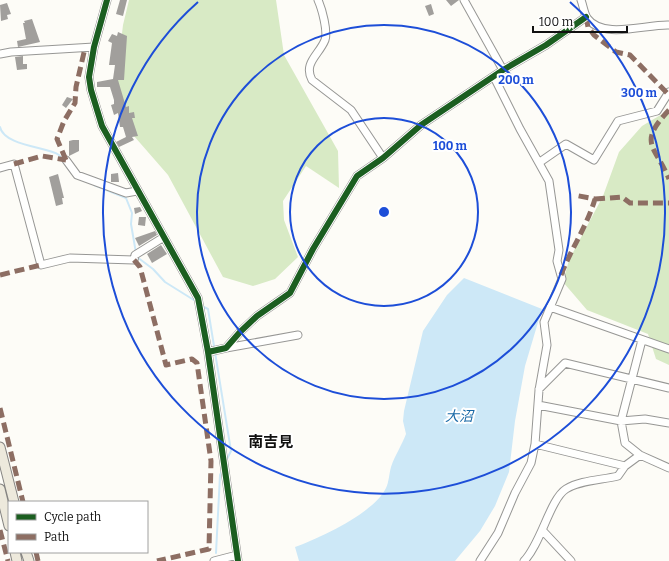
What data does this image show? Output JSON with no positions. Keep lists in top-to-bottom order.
{
  "districts": ["南吉見"],
  "water": ["大沼"],
  "legend": ["Cycle path", "Path"],
  "scale_bar": "100 m",
  "rings": ["200 m", "300 m", "100 m"]
}
